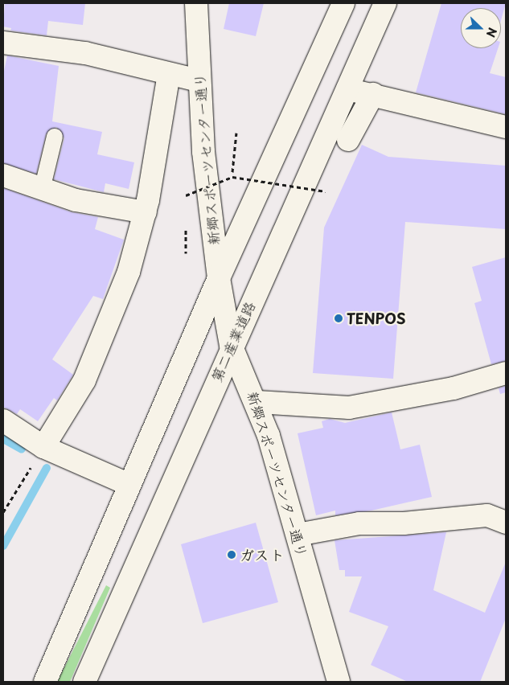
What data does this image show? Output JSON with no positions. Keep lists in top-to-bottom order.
{
  "streets": {
    "street": ["新郷スポーツセンター通り", "第二産業道路"]
  },
  "crossings": [
    ["新郷スポーツセンター通り", "第二産業道路"]
  ],
  "places": ["TENPOS", "ガスト"],
  "north": "right"
}
